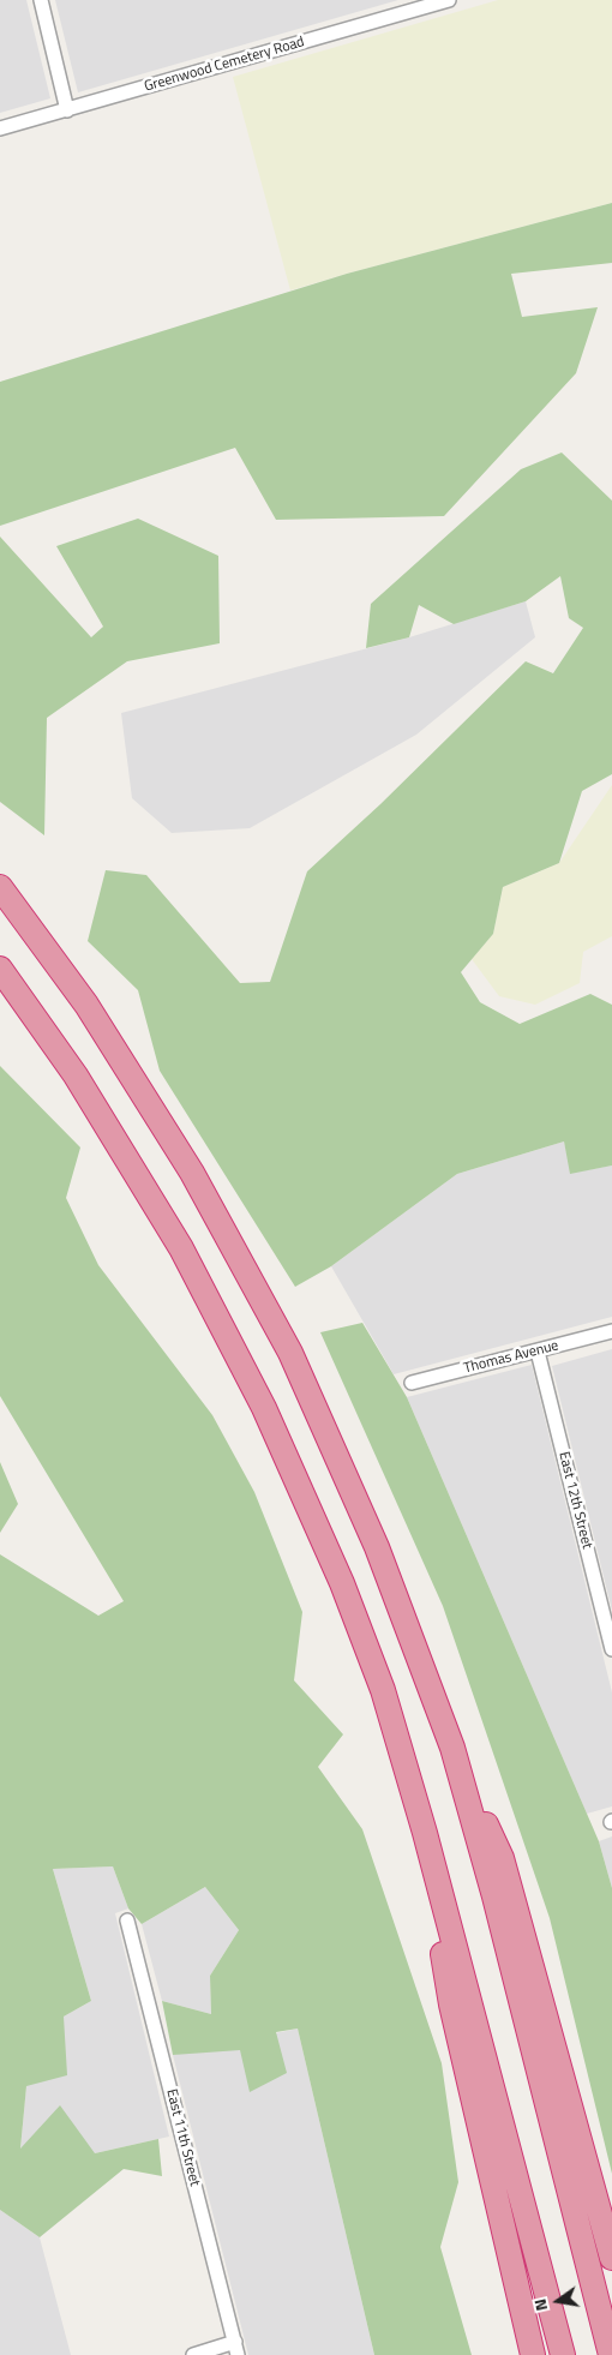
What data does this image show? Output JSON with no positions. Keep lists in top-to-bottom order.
{
  "streets": {
    "street": [
      "Greenwood Cemetery Road",
      "Thomas Avenue",
      "East 12th Street",
      "East 11th Street"
    ]
  },
  "crossings": [
    ["Thomas Avenue", "East 12th Street"]
  ],
  "north": "left"
}
